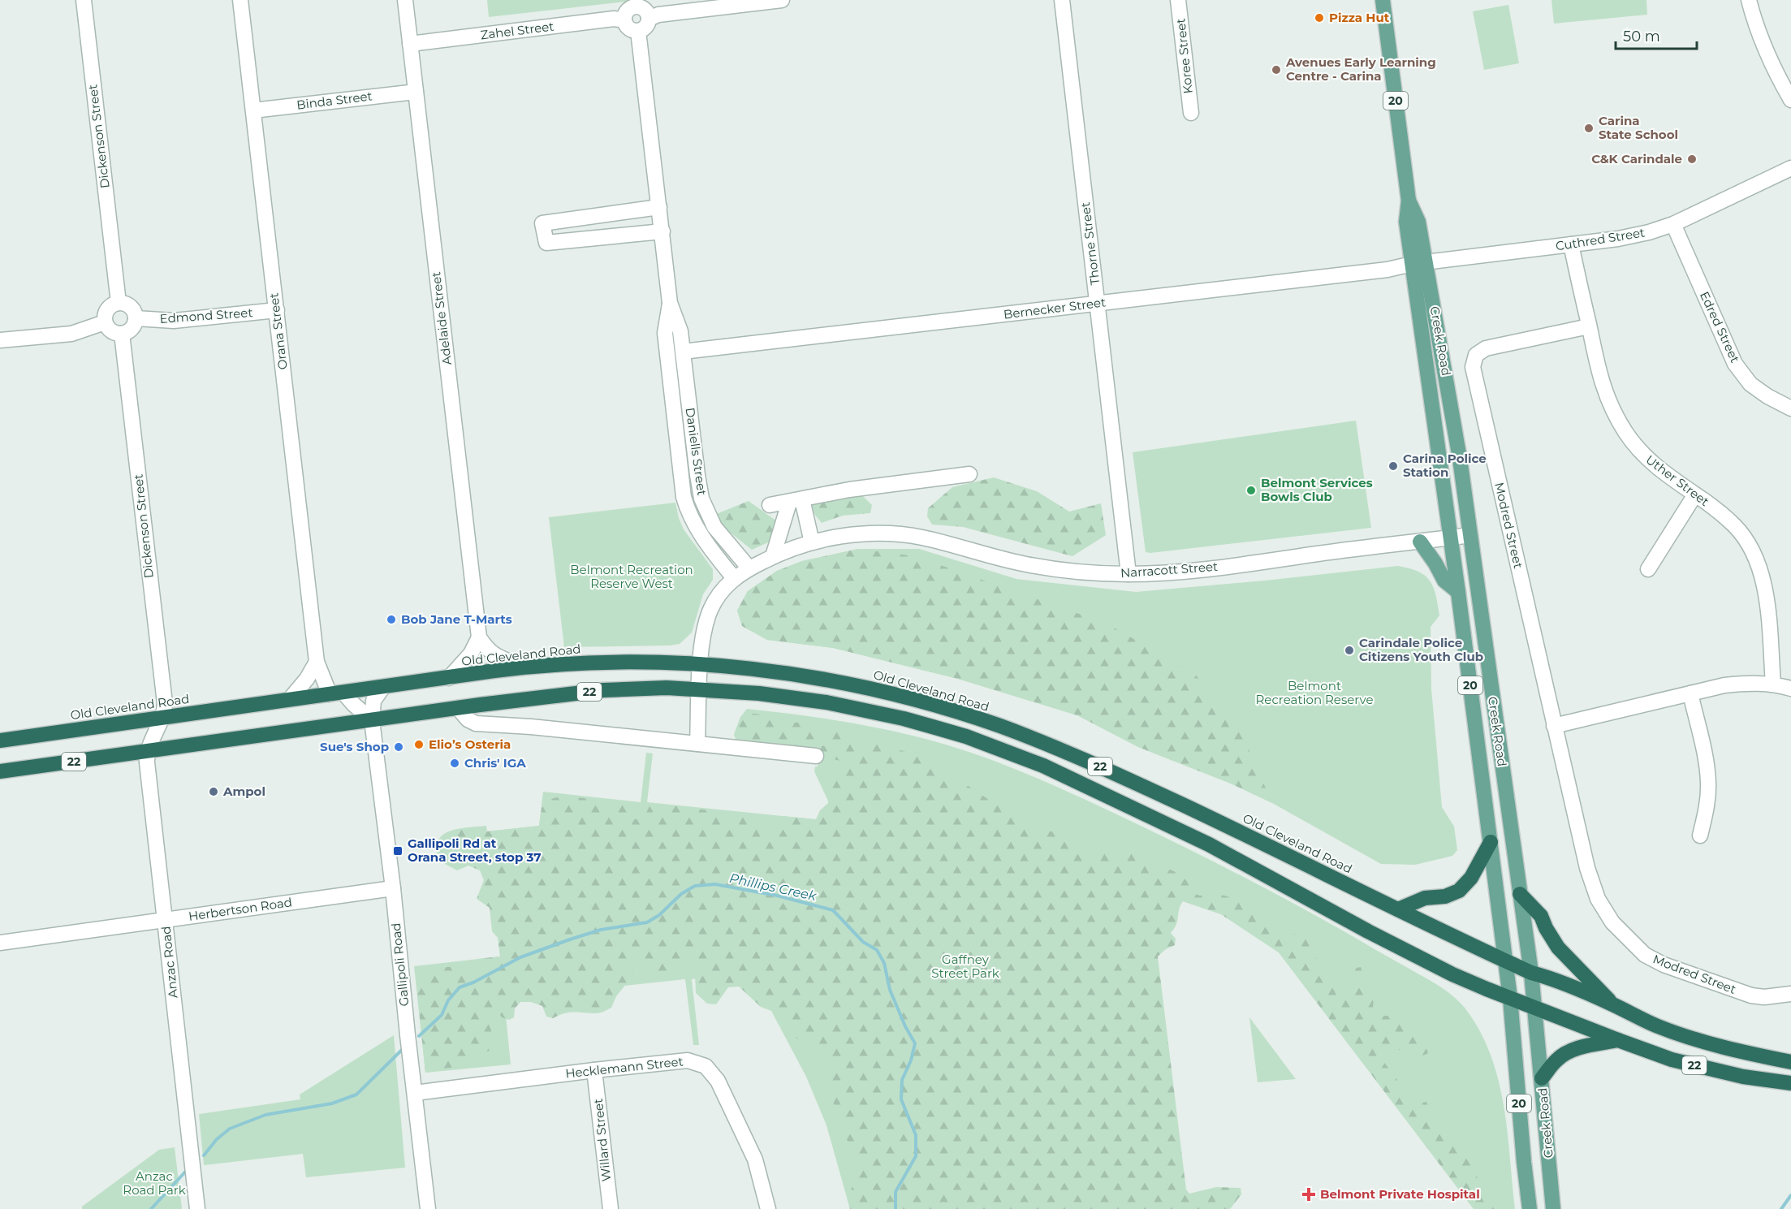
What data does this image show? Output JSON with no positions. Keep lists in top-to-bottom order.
{
  "streets": {
    "highway": ["Old Cleveland Road", "22"],
    "main road": ["20", "Creek Road"],
    "street": [
      "Zahel Street",
      "Koree Street",
      "Binda Street",
      "Dickenson Street",
      "Cuthred Street",
      "Thorne Street",
      "Bernecker Street",
      "Edmond Street",
      "Adelaide Street",
      "Edred Street",
      "Orana Street",
      "Daniells Street",
      "Uther Street",
      "Modred Street",
      "Narracott Street",
      "Herbertson Road",
      "Anzac Road",
      "Gallipoli Road",
      "Hecklemann Street",
      "Willard Street"
    ]
  },
  "crossings": [
    ["Zahel Street", "Adelaide Street"],
    ["Zahel Street", "Daniells Street"],
    ["Binda Street", "Adelaide Street"],
    ["Binda Street", "Orana Street"],
    ["Dickenson Street", "Edmond Street"],
    ["Dickenson Street", "Old Cleveland Road"],
    ["Dickenson Street", "Anzac Road"],
    ["Cuthred Street", "Bernecker Street"],
    ["Cuthred Street", "Edred Street"],
    ["Cuthred Street", "Creek Road"],
    ["Cuthred Street", "Uther Street"],
    ["Thorne Street", "Bernecker Street"],
    ["Thorne Street", "Narracott Street"],
    ["Bernecker Street", "Creek Road"],
    ["Bernecker Street", "Daniells Street"],
    ["Edmond Street", "Orana Street"],
    ["Orana Street", "Old Cleveland Road"],
    ["Creek Road", "Narracott Street"],
    ["Creek Road", "Old Cleveland Road"],
    ["Creek Road", "22"],
    ["Daniells Street", "Narracott Street"],
    ["Uther Street", "Modred Street"],
    ["Old Cleveland Road", "Anzac Road"],
    ["Old Cleveland Road", "Gallipoli Road"],
    ["22", "Anzac Road"],
    ["22", "Gallipoli Road"],
    ["Herbertson Road", "Anzac Road"],
    ["Herbertson Road", "Gallipoli Road"],
    ["Gallipoli Road", "Hecklemann Street"],
    ["Hecklemann Street", "Willard Street"]
  ],
  "water": ["Phillips Creek"],
  "parks": [
    "Belmont Recreation Reserve West",
    "Belmont Recreation Reserve",
    "Gaffney Street Park",
    "Anzac Road Park"
  ],
  "places": {
    "other": [
      "Pizza Hut",
      "Avenues Early Learning Centre - Carina",
      "Carina State School",
      "C&K Carindale",
      "Carina Police Station",
      "Belmont Services Bowls Club",
      "Bob Jane T-Marts",
      "Carindale Police Citizens Youth Club",
      "Elio’s Osteria",
      "Sue's Shop",
      "Chris' IGA",
      "Ampol"
    ],
    "transit": ["Gallipoli Rd at Orana Street, stop 37"],
    "health": ["Belmont Private Hospital"]
  },
  "scale_bar": "50 m"
}
